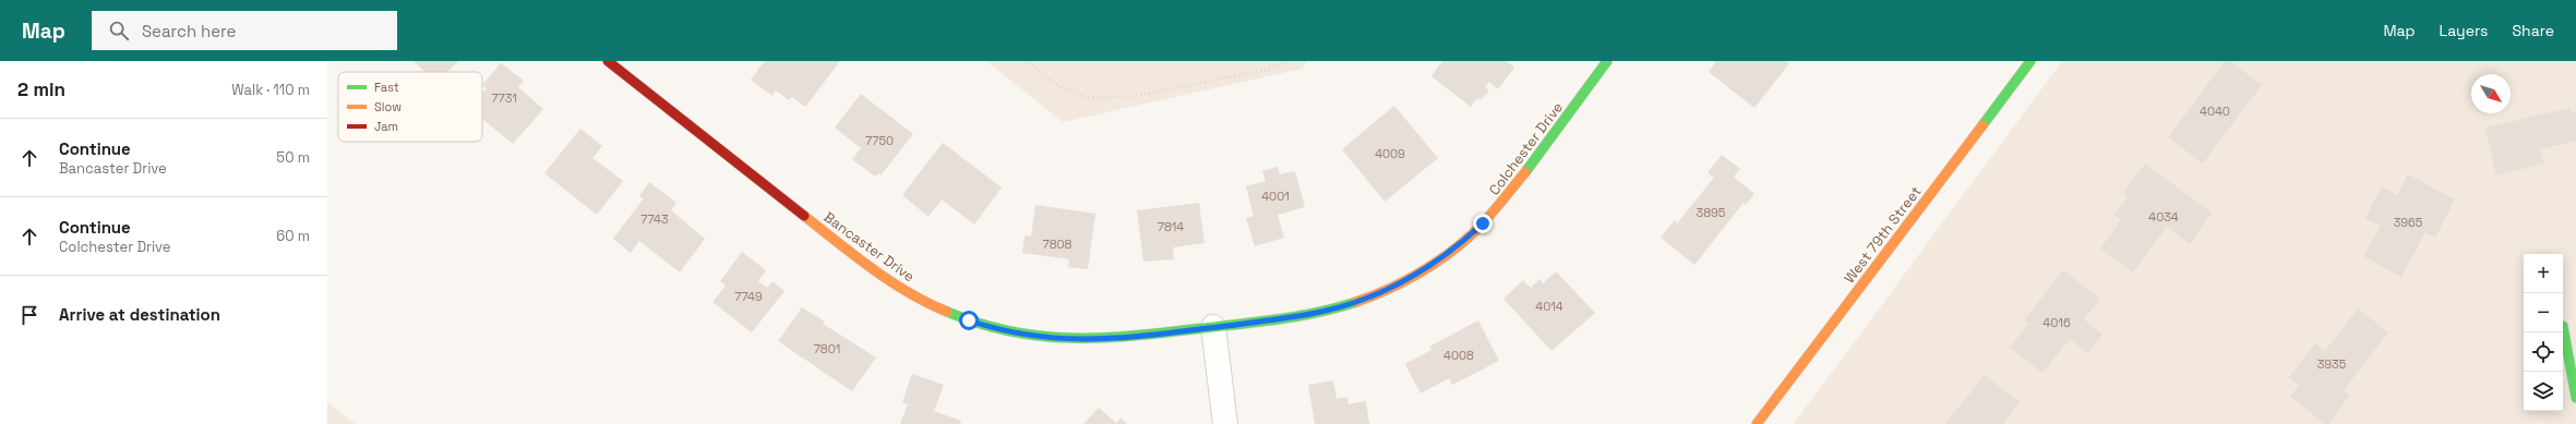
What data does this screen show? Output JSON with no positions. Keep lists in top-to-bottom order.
{
  "streets": {
    "street": ["Colchester Drive", "West 79th Street", "Bancaster Drive"]
  },
  "crossings": [
    ["Colchester Drive", "Bancaster Drive"]
  ],
  "house_numbers": [
    "7731",
    "4040",
    "7750",
    "4009",
    "4001",
    "3895",
    "4034",
    "7743",
    "3965",
    "7814",
    "7808",
    "7749",
    "4014",
    "4016",
    "7801",
    "4008",
    "3935"
  ],
  "legend": ["Fast", "Slow", "Jam"],
  "north": "bottom right",
  "page": {
    "header": "Map",
    "search": "Search here",
    "nav": ["Map", "Layers", "Share"],
    "heading": ["2 min", "Walk · 110 m"],
    "list": [
      ["Continue", "Bancaster Drive", "50 m"],
      ["Continue", "Colchester Drive", "60 m"],
      "Arrive at destination"
    ],
    "map_buttons": ["+", "−"]
  }
}
